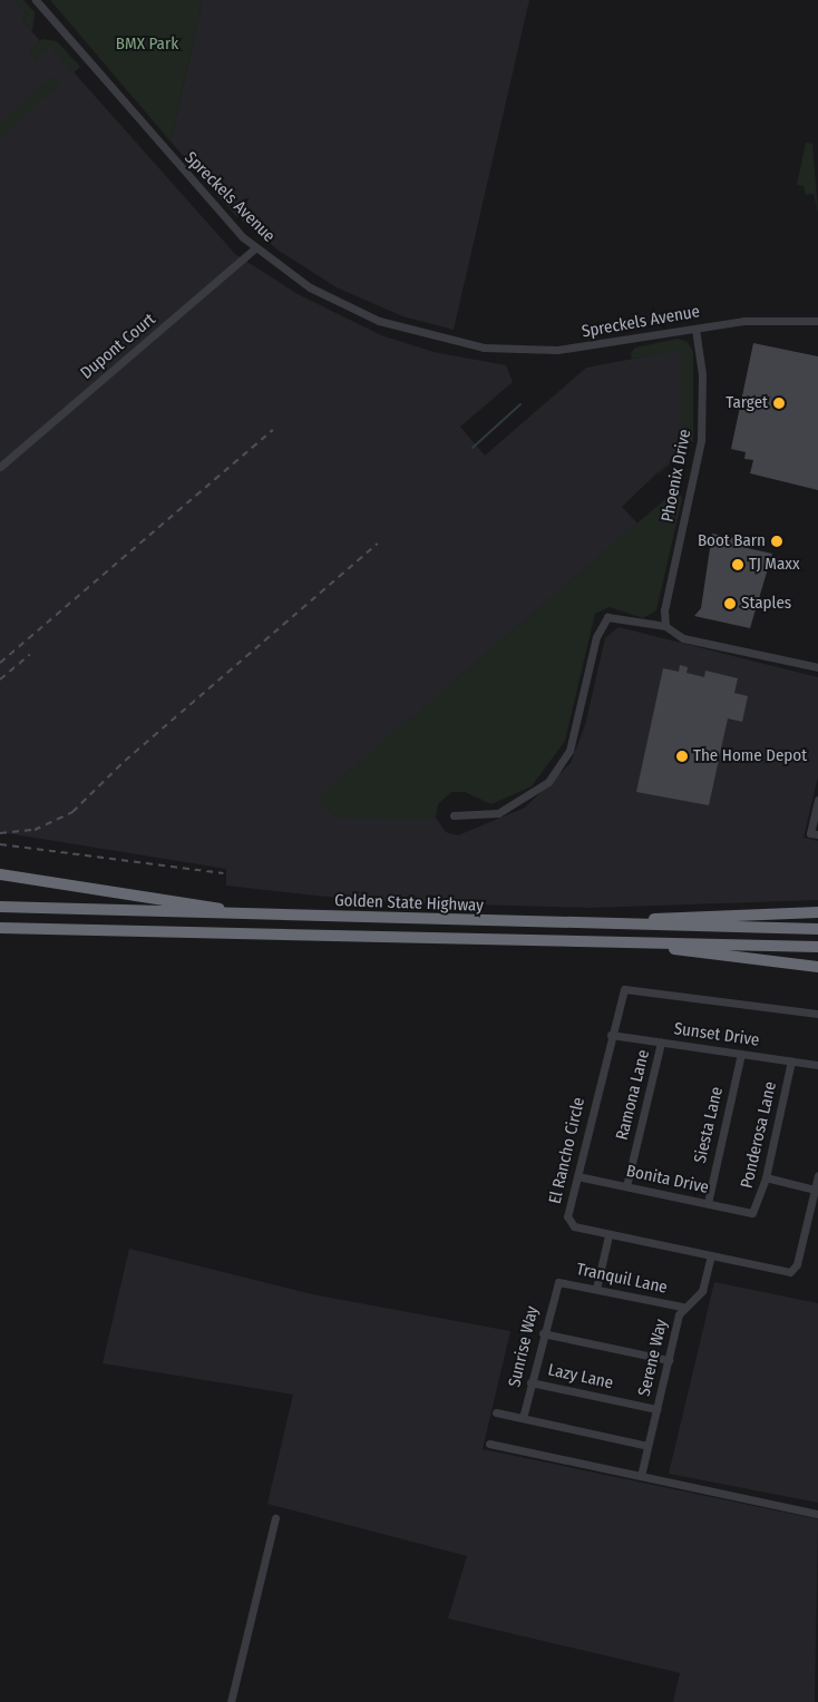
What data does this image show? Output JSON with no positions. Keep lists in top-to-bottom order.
{
  "streets": {
    "highway": ["Golden State Highway"],
    "street": [
      "Spreckels Avenue",
      "Dupont Court",
      "Phoenix Drive",
      "Sunset Drive",
      "Ramona Lane",
      "Siesta Lane",
      "Ponderosa Lane",
      "El Rancho Circle",
      "Bonita Drive",
      "Tranquil Lane",
      "Sunrise Way",
      "Serene Way",
      "Lazy Lane"
    ]
  },
  "crossings": [
    ["Spreckels Avenue", "Dupont Court"],
    ["Spreckels Avenue", "Phoenix Drive"],
    ["Sunset Drive", "Ramona Lane"],
    ["Sunset Drive", "Siesta Lane"],
    ["Sunset Drive", "Ponderosa Lane"],
    ["Sunset Drive", "El Rancho Circle"],
    ["Ramona Lane", "Bonita Drive"],
    ["Siesta Lane", "Bonita Drive"],
    ["Ponderosa Lane", "Bonita Drive"],
    ["El Rancho Circle", "Bonita Drive"],
    ["El Rancho Circle", "Serene Way"],
    ["Tranquil Lane", "Sunrise Way"],
    ["Tranquil Lane", "Serene Way"],
    ["Sunrise Way", "Lazy Lane"],
    ["Serene Way", "Lazy Lane"]
  ],
  "parks": ["BMX Park"],
  "places": [
    "Target",
    "Boot Barn",
    "TJ Maxx",
    "Staples",
    "The Home Depot"
  ]
}
